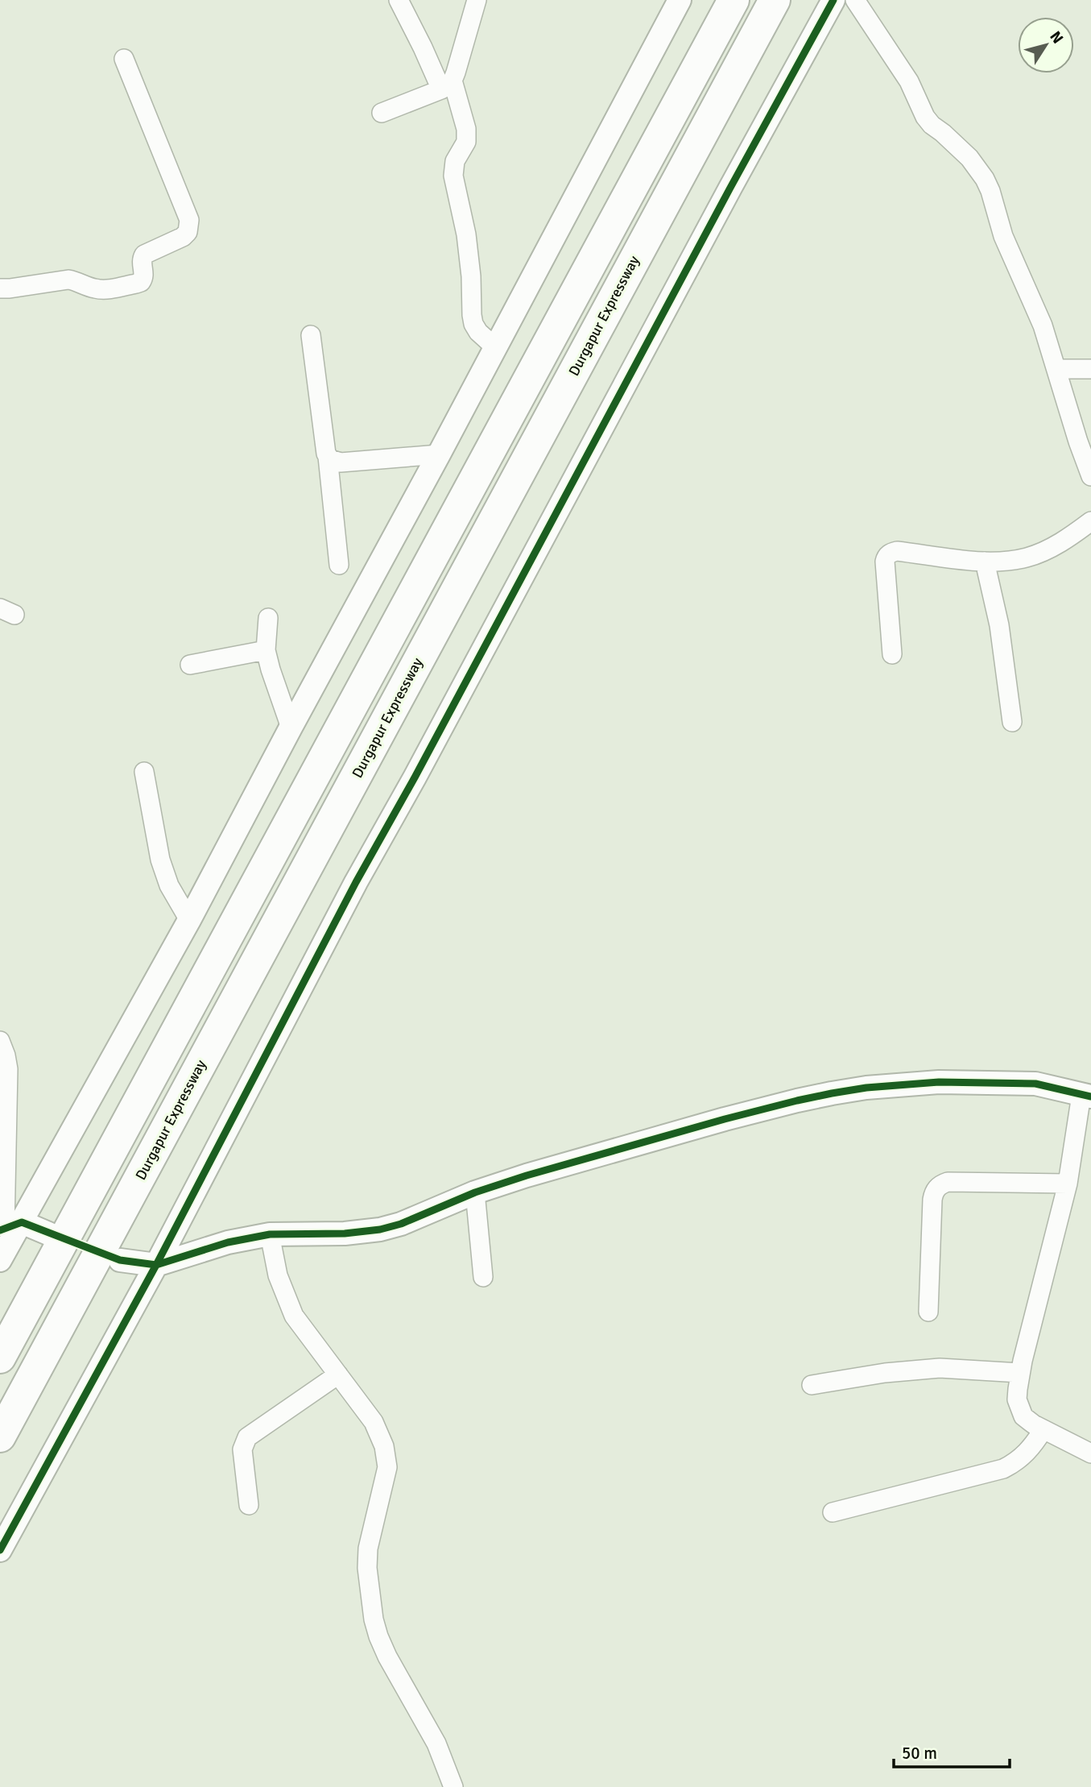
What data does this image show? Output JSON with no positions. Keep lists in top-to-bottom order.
{
  "streets": {
    "highway": ["Durgapur Expressway"]
  },
  "scale_bar": "50 m",
  "north": "top right"
}
